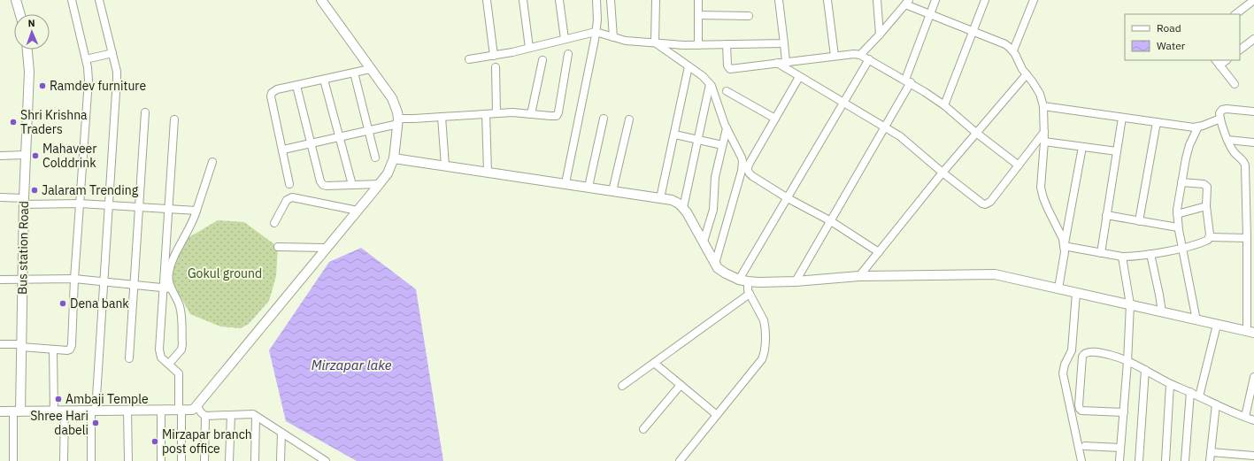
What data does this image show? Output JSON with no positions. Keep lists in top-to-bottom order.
{
  "streets": {
    "street": ["Bus station Road"]
  },
  "water": ["Mirzapar lake"],
  "parks": ["Gokul ground"],
  "places": [
    "Ramdev furniture",
    "Shri Krishna Traders",
    "Mahaveer Colddrink",
    "Jalaram Trending",
    "Dena bank",
    "Ambaji Temple",
    "Shree Hari dabeli",
    "Mirzapar branch post office"
  ],
  "legend": ["Road", "Water"],
  "north": "top"
}
